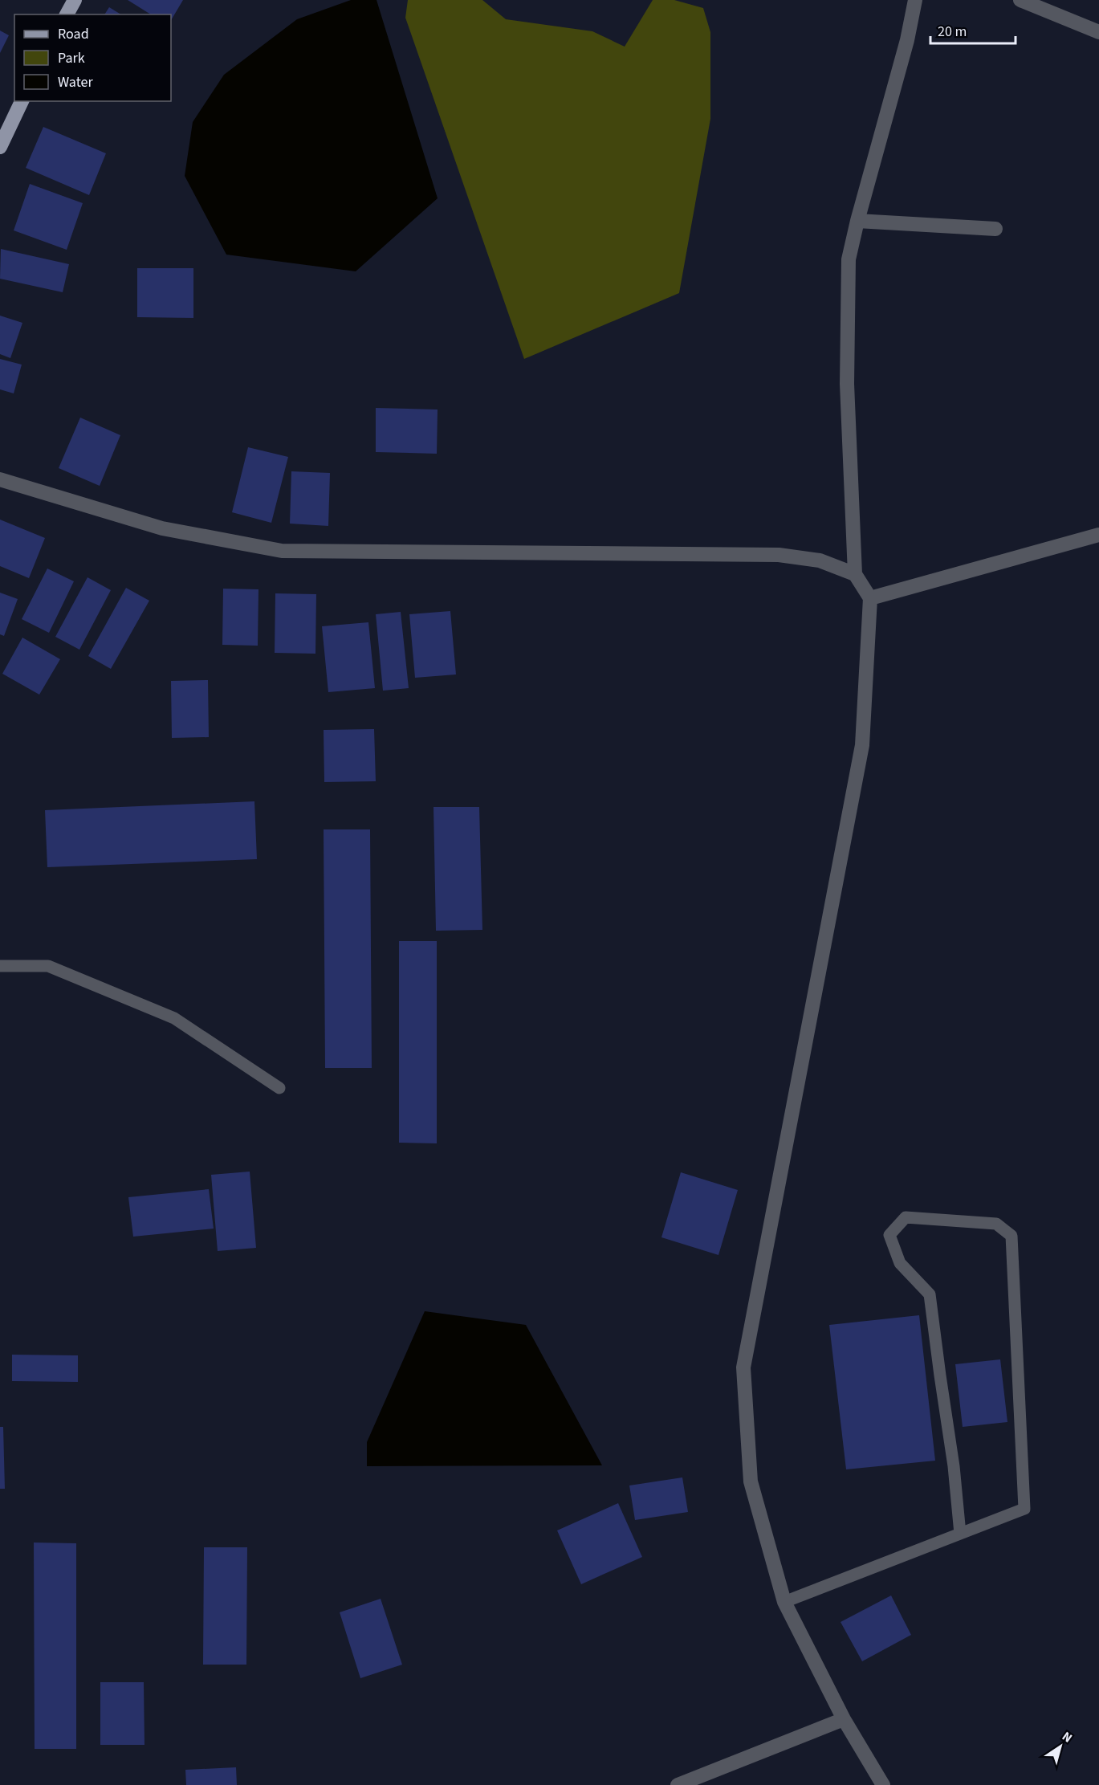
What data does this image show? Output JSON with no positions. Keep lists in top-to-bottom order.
{
  "legend": ["Road", "Park", "Water"],
  "scale_bar": "20 m",
  "north": "top right"
}
